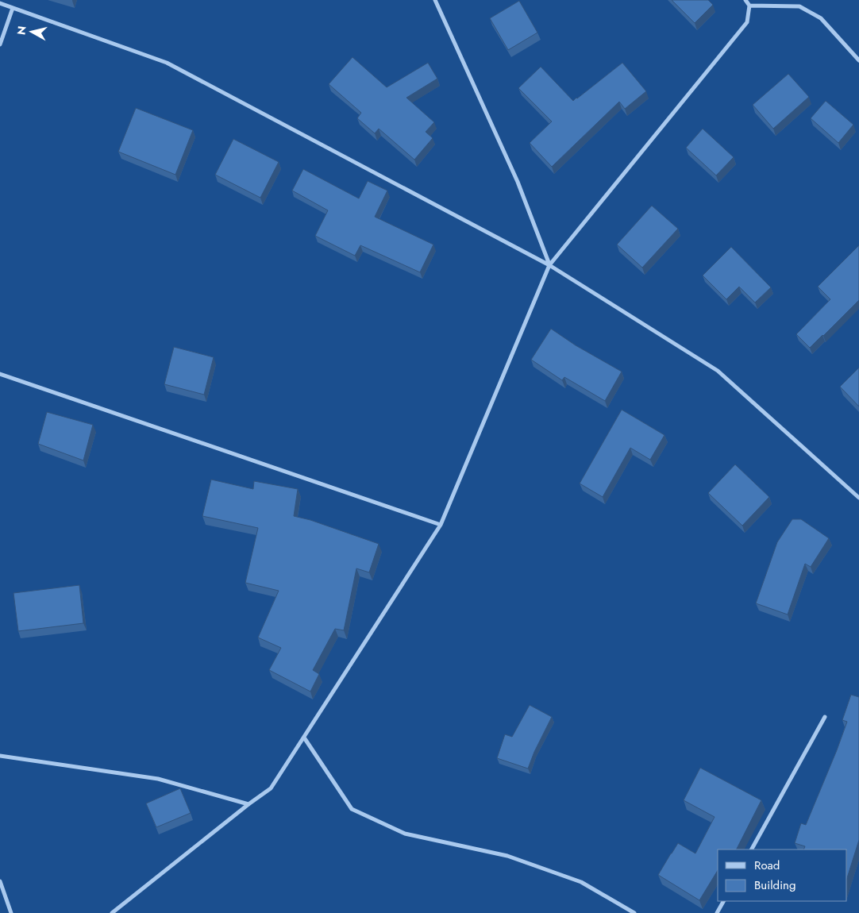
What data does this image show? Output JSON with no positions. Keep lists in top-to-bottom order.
{
  "legend": ["Road", "Building"],
  "north": "left"
}
